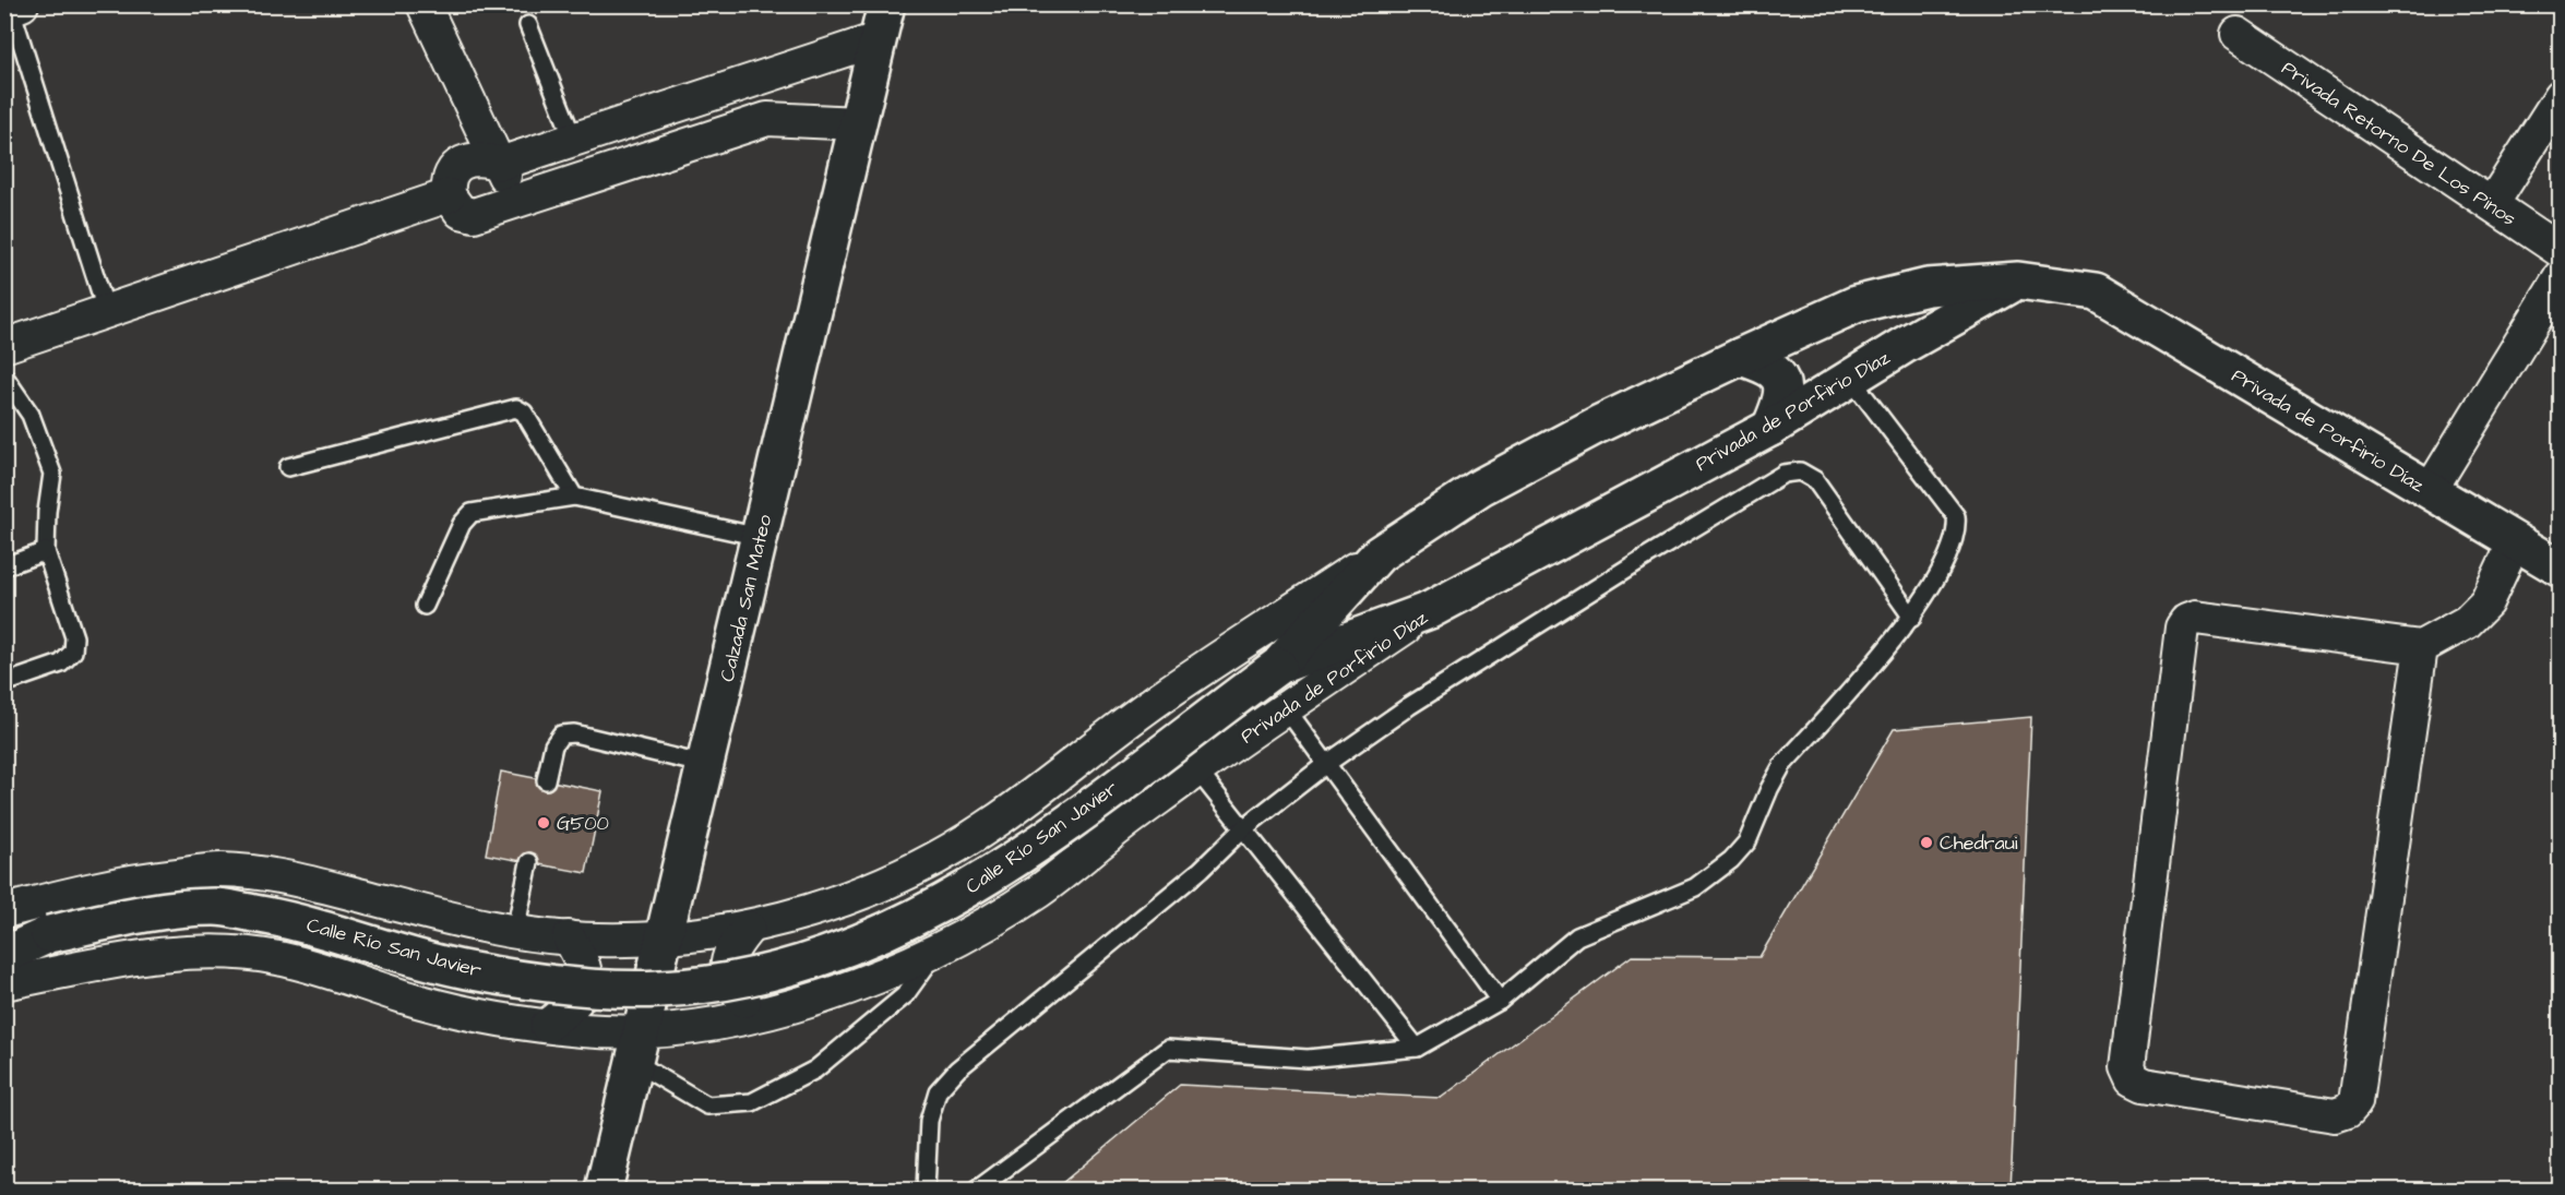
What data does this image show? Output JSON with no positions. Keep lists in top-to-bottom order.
{
  "streets": {
    "street": [
      "Privada Retorno De Los Pinos",
      "Privada de Porfirio Díaz",
      "Calzada San Mateo",
      "Calle Río San Javier"
    ]
  },
  "crossings": [
    ["Privada de Porfirio Díaz", "Calzada San Mateo"],
    ["Privada de Porfirio Díaz", "Calle Río San Javier"],
    ["Calzada San Mateo", "Calle Río San Javier"]
  ],
  "places": ["G500", "Chedraui"]
}
